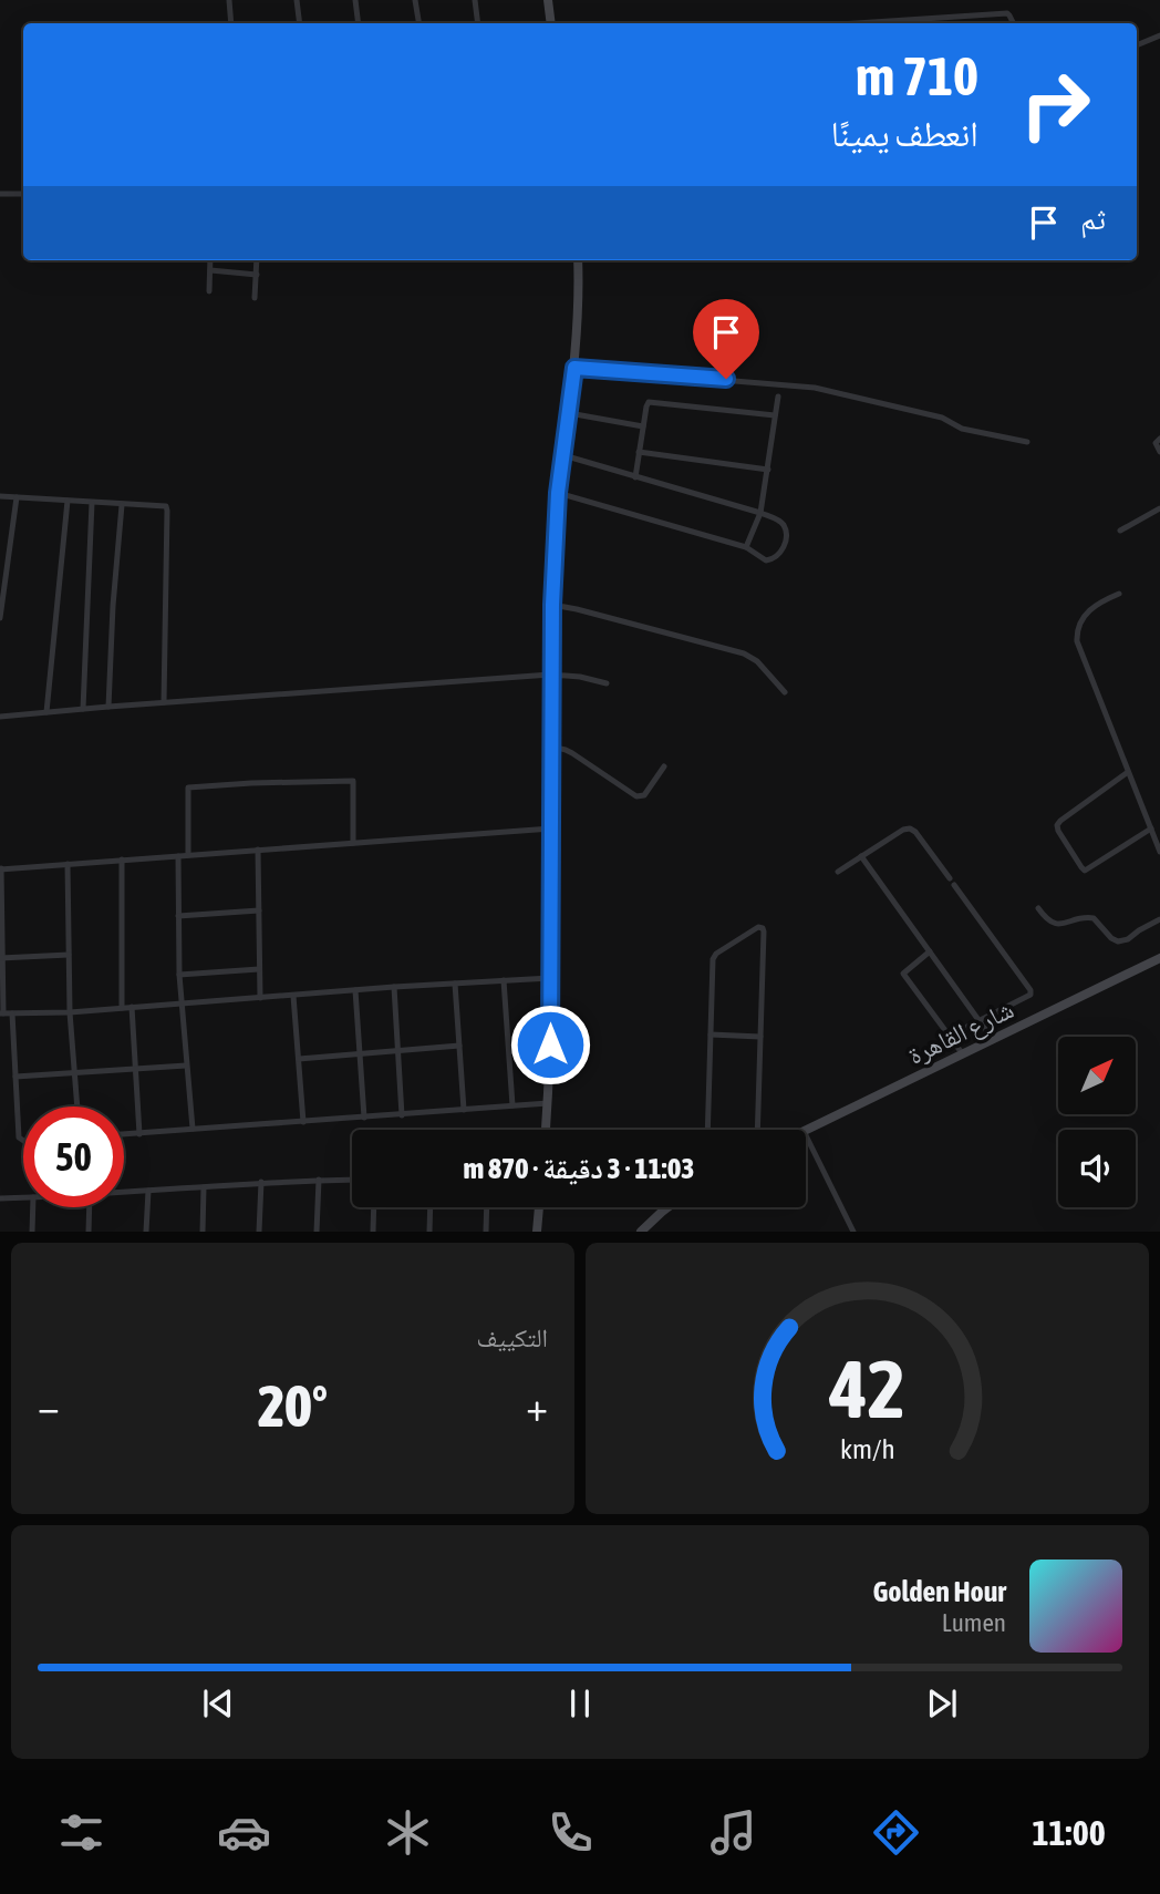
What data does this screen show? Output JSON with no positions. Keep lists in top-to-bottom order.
{
  "streets": {
    "main road": ["شارع القاهرة"]
  },
  "north": "top right",
  "page": {
    "turn": ["710 m", "انعطف يمينًا"],
    "then": "ثم",
    "limit": "50",
    "trip": "11:03 · 3 دقيقة · 870 m",
    "tile": "التكييف",
    "heat": ["−", "20°", "+"],
    "song": ["Golden Hour", "Lumen"],
    "tabs": "11:00",
    "gauge": ["42", "km/h"]
  }
}
